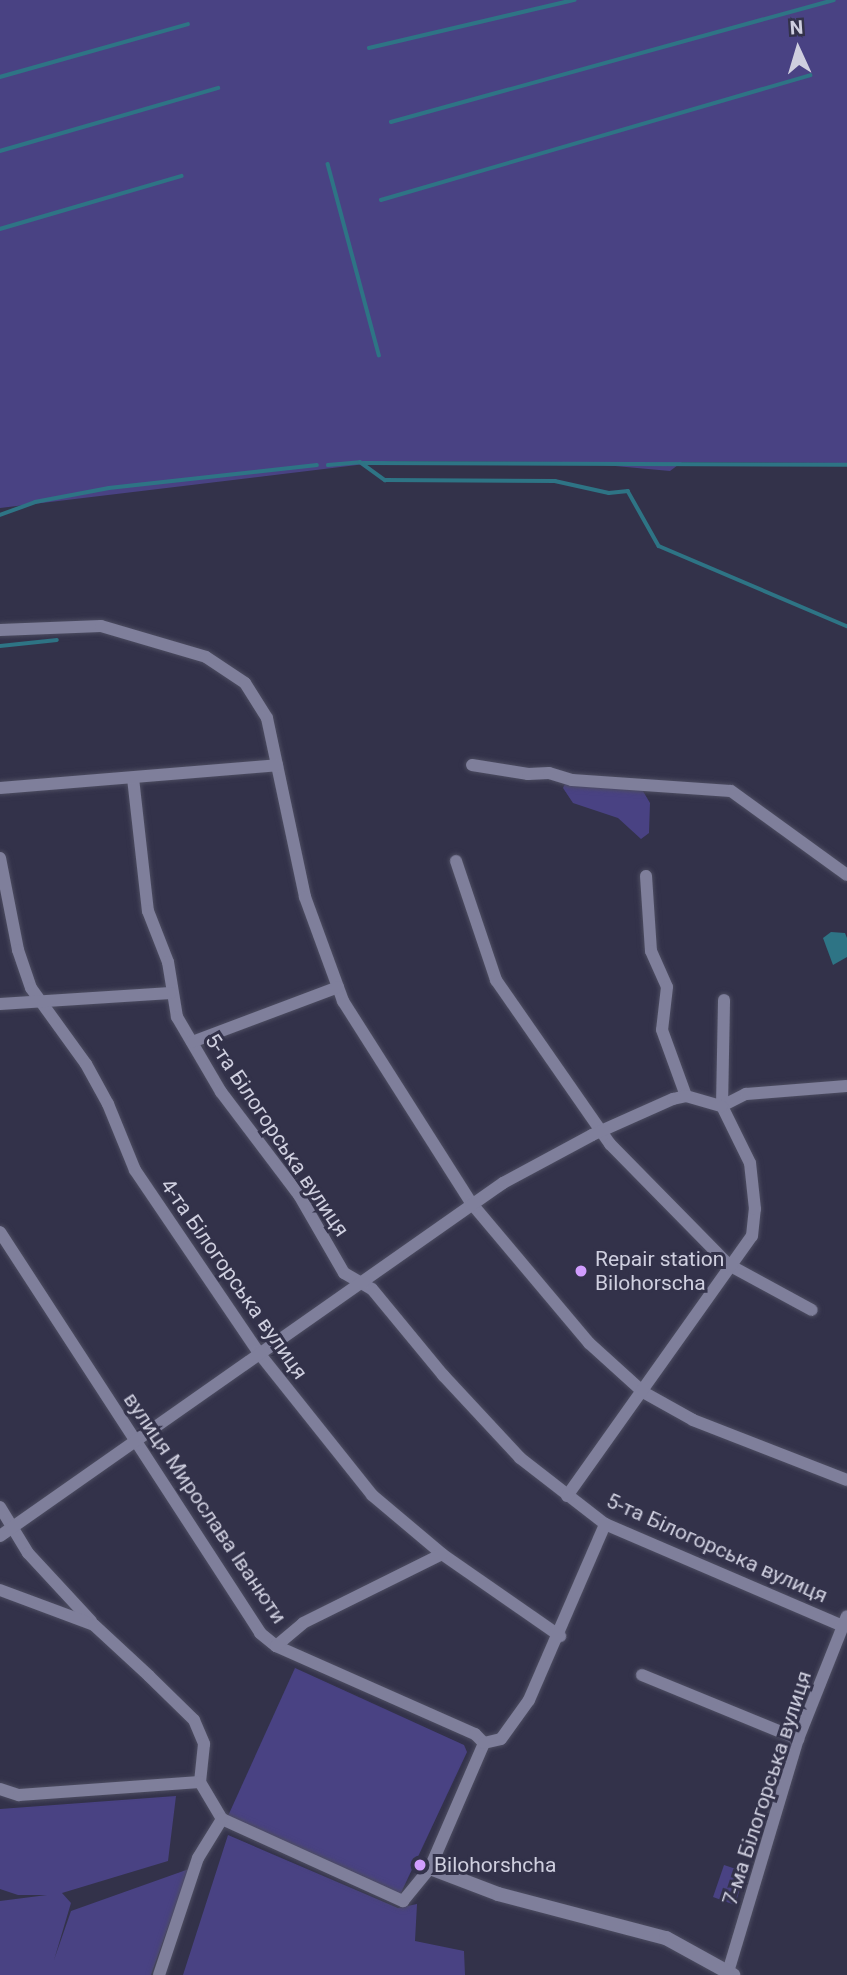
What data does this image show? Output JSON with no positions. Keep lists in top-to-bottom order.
{
  "streets": {
    "street": [
      "5-та Білогорська вулиця",
      "4-та Білогорська вулиця",
      "вулиця Мирослава Іванюти",
      "7-ма Білогорська вулиця"
    ]
  },
  "crossings": [
    ["5-та Білогорська вулиця", "7-ма Білогорська вулиця"]
  ],
  "places": ["Repair station Bilohorscha", "Bilohorshcha"],
  "north": "top"
}
